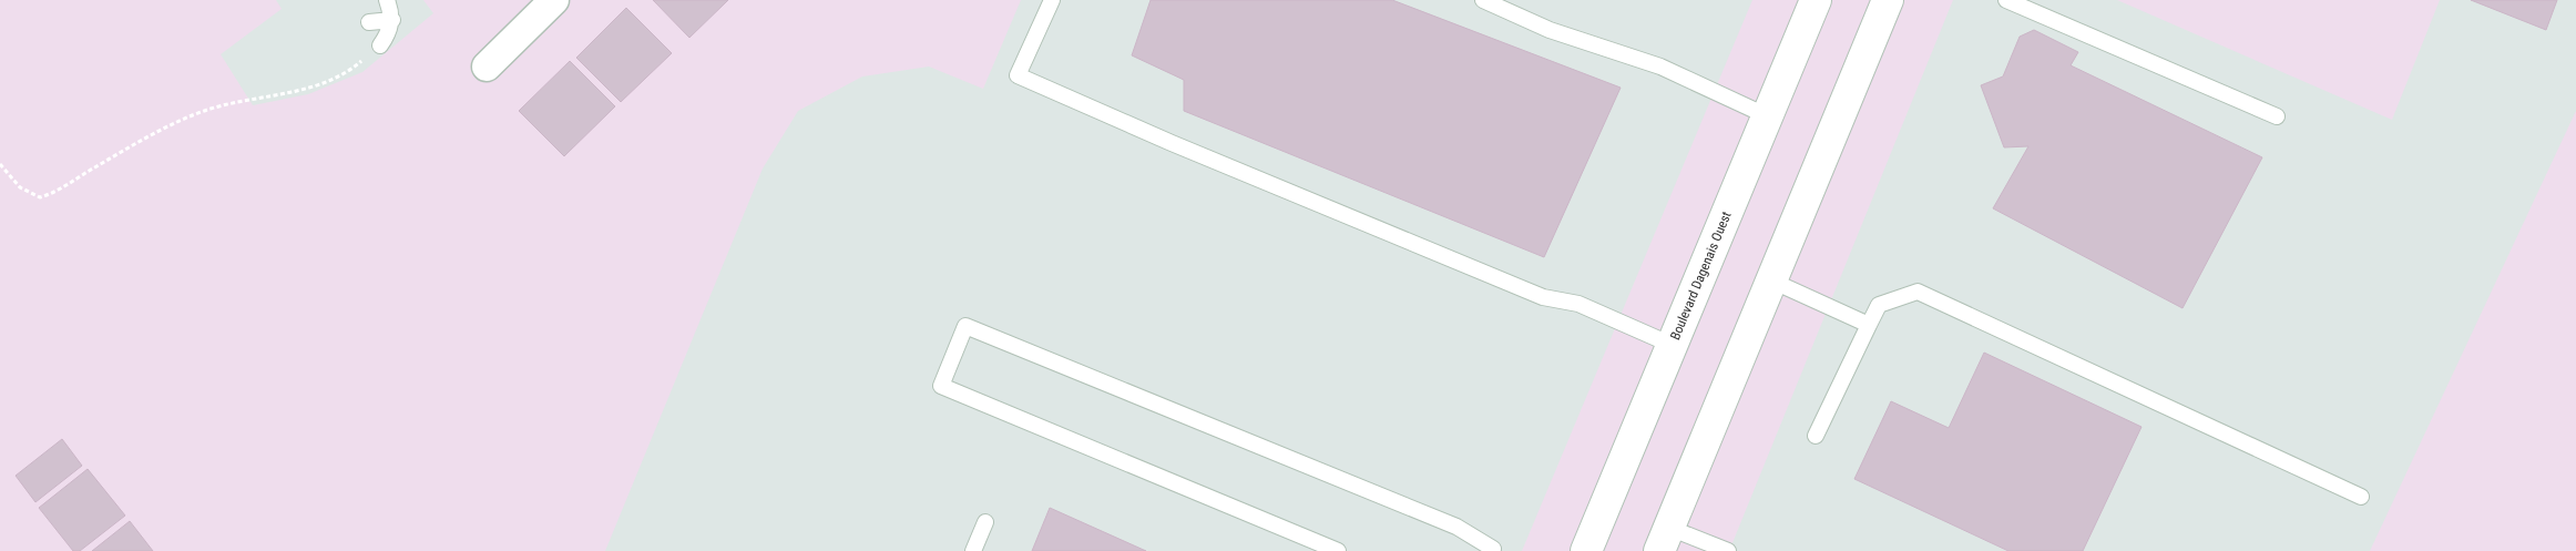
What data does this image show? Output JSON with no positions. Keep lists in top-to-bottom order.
{
  "streets": {
    "main road": ["Boulevard Dagenais Ouest"]
  }
}
